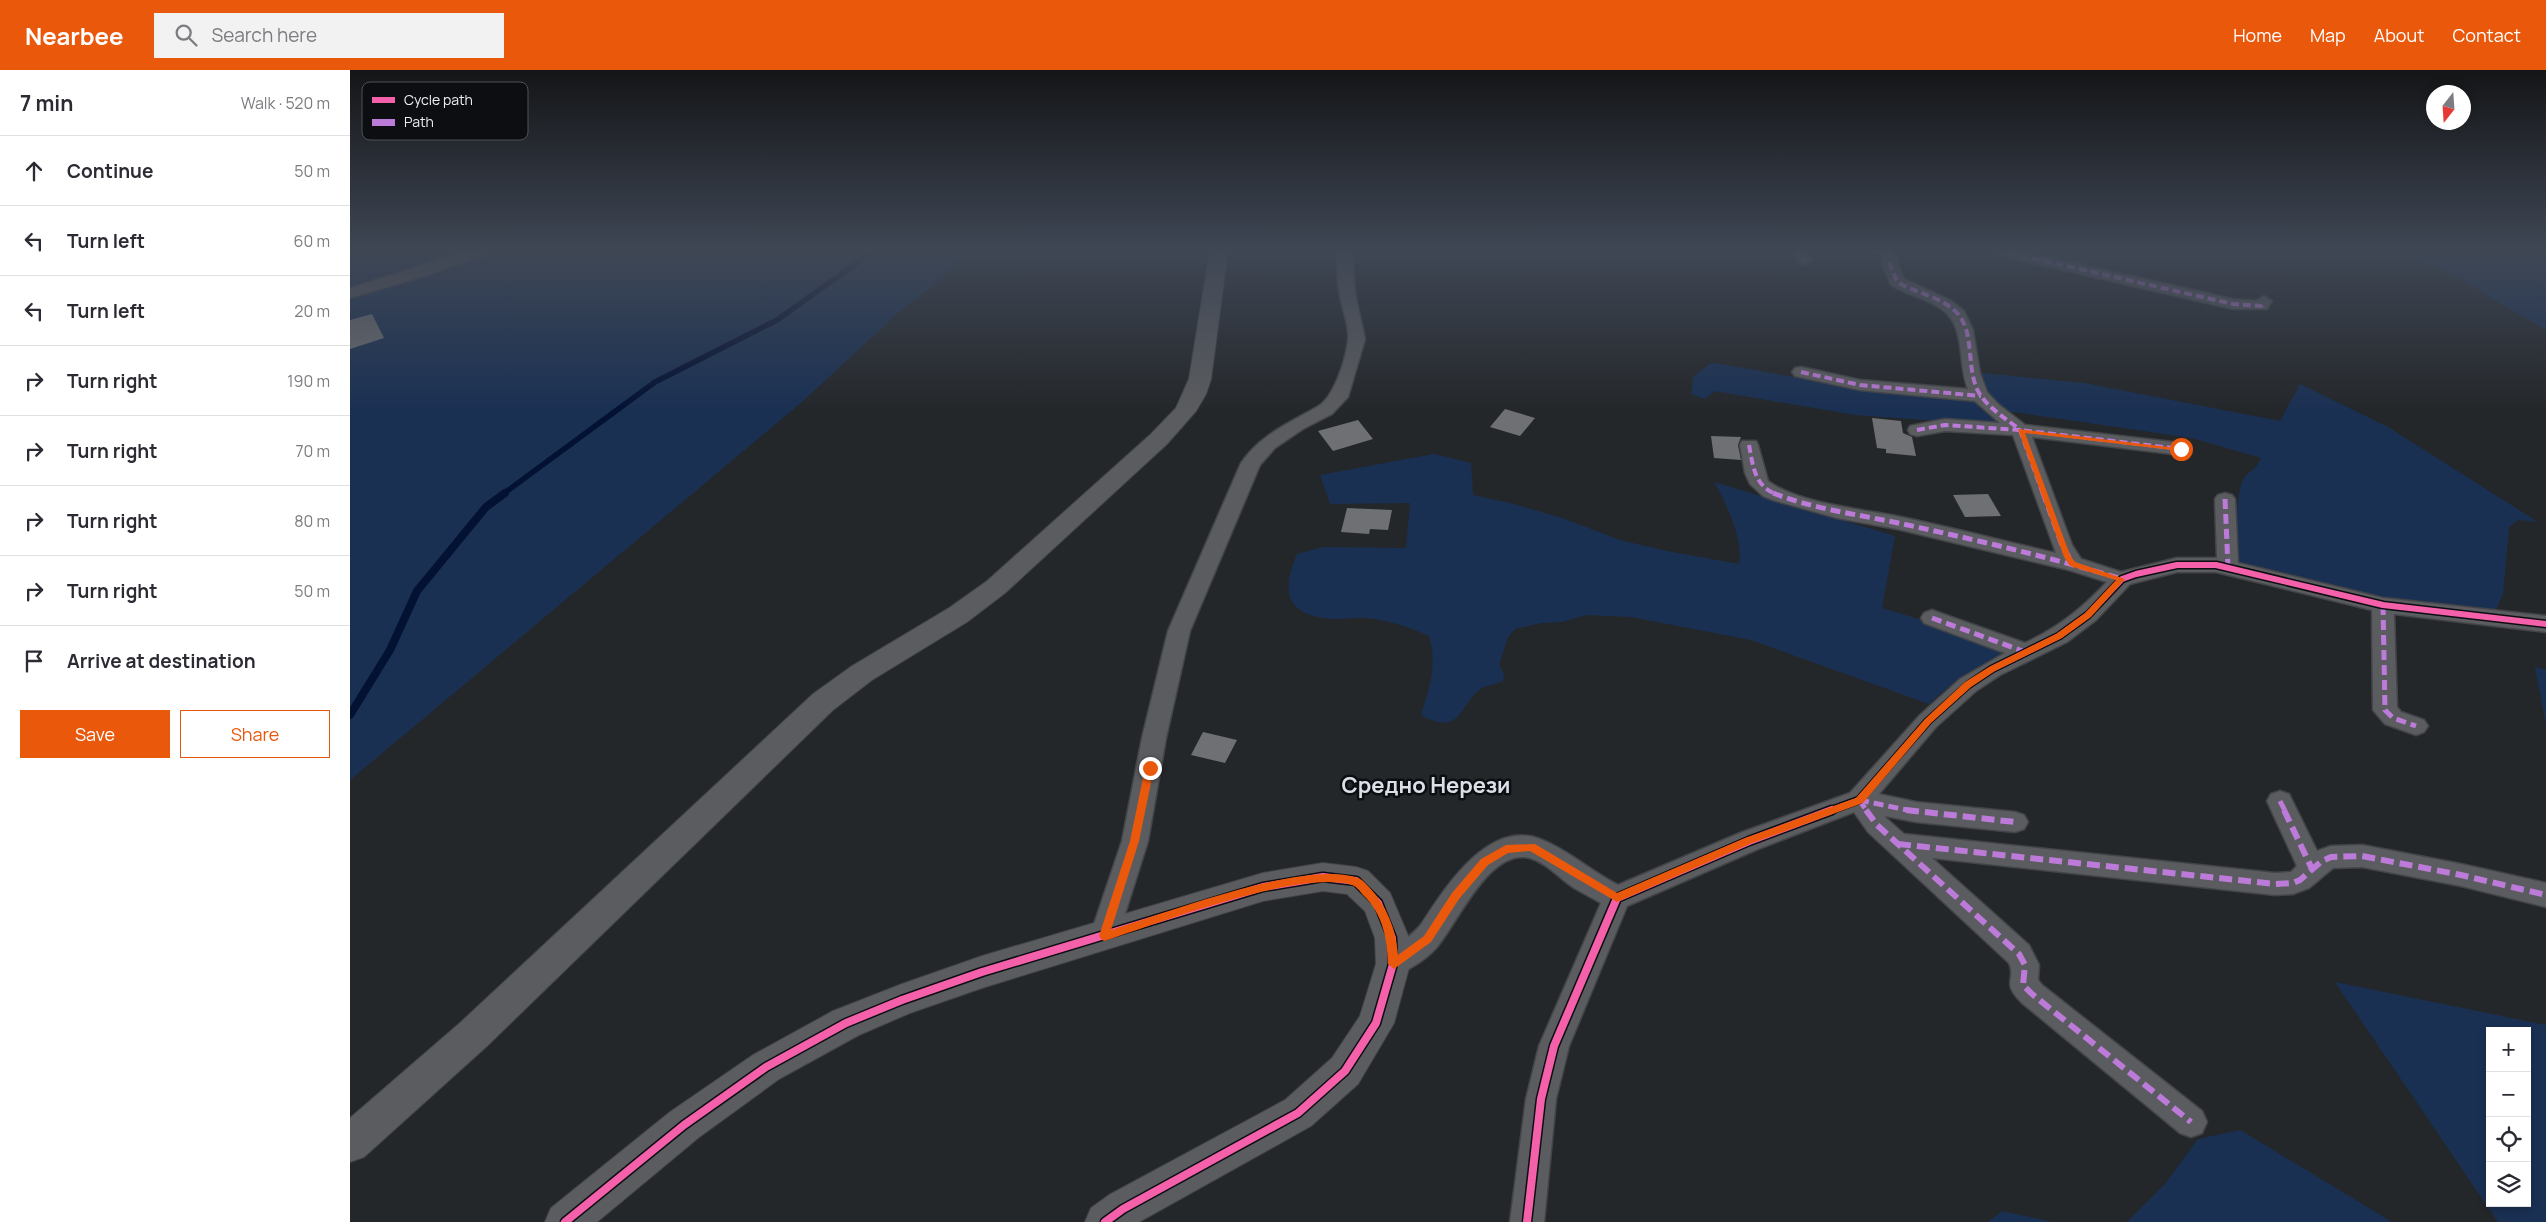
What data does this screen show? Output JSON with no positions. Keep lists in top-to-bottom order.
{
  "districts": ["Средно Нерези"],
  "legend": ["Cycle path", "Path"],
  "north": "bottom",
  "page": {
    "header": "Nearbee",
    "search": "Search here",
    "nav": [
      "Home",
      "Map",
      "About",
      "Contact"
    ],
    "heading": ["7 min", "Walk · 520 m"],
    "list": [
      ["Continue", "50 m"],
      ["Turn left", "60 m"],
      ["Turn left", "20 m"],
      ["Turn right", "190 m"],
      ["Turn right", "70 m"],
      ["Turn right", "80 m"],
      ["Turn right", "50 m"],
      "Arrive at destination"
    ],
    "buttons": ["Save", "Share"],
    "map_buttons": ["+", "−"]
  }
}
